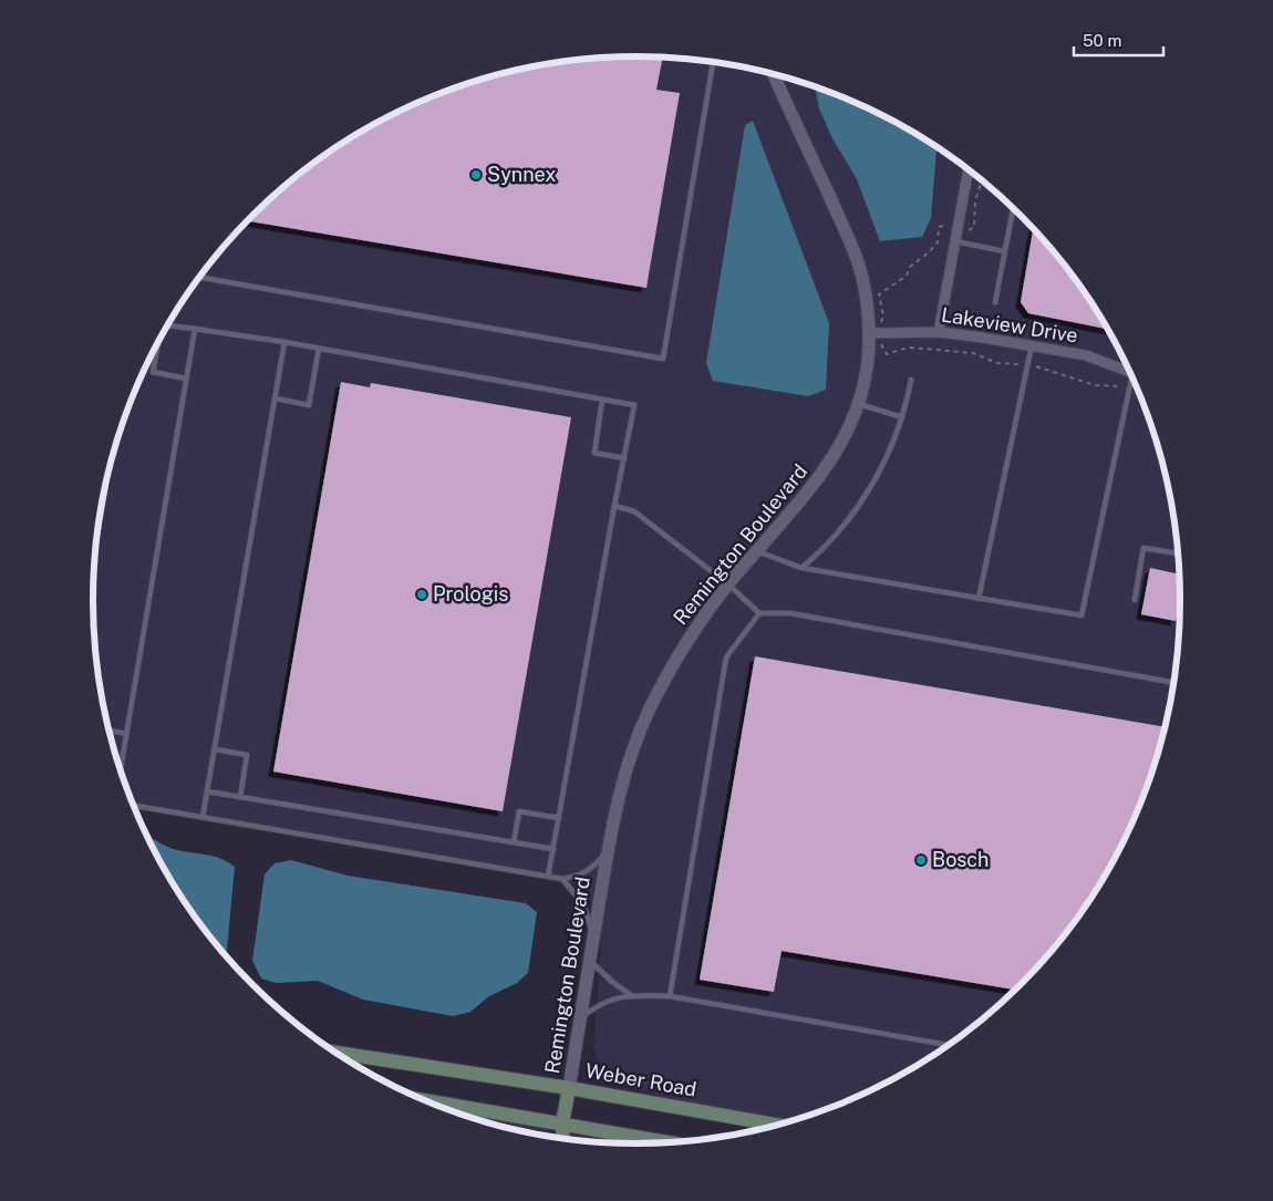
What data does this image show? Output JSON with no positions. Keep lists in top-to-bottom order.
{
  "streets": {
    "main road": ["Remington Boulevard", "Weber Road"],
    "street": ["Lakeview Drive"]
  },
  "crossings": [
    ["Lakeview Drive", "Remington Boulevard"],
    ["Remington Boulevard", "Weber Road"]
  ],
  "places": ["Synnex", "Prologis", "Bosch"],
  "scale_bar": "50 m"
}
